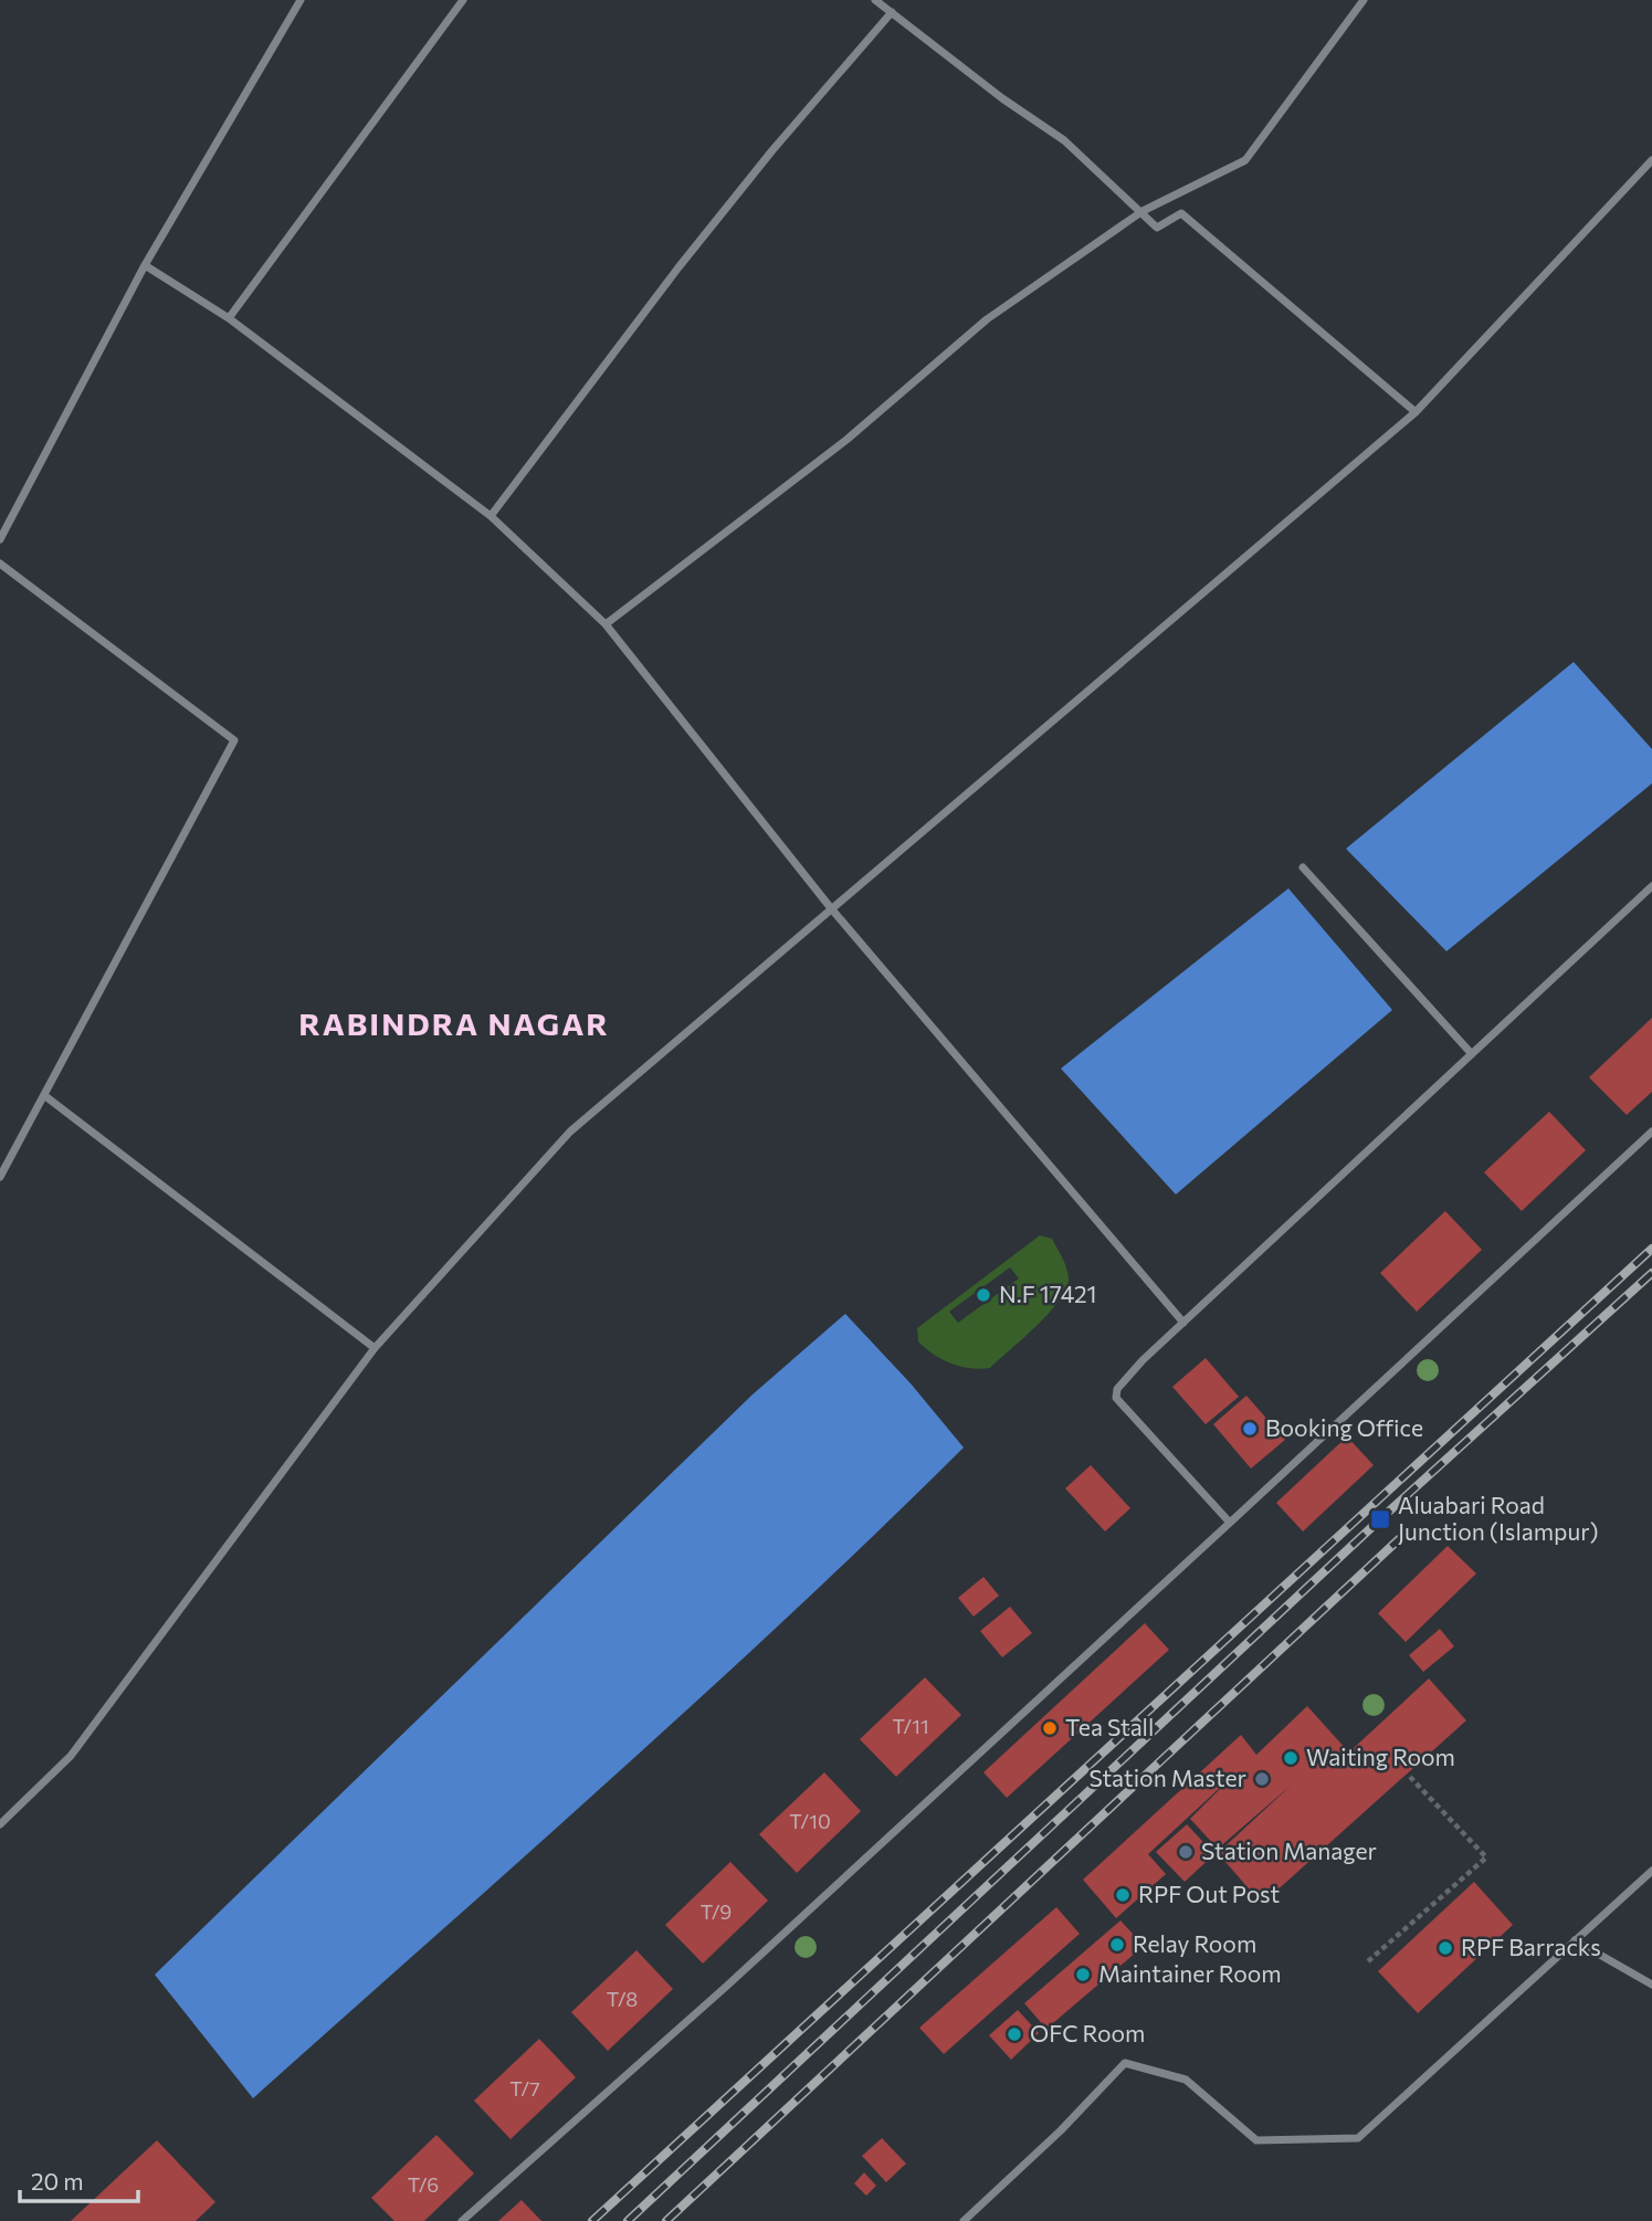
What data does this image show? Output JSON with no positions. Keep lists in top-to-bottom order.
{
  "districts": ["RABINDRA NAGAR"],
  "places": {
    "other": [
      "N.F 17421",
      "Booking Office",
      "Tea Stall",
      "Waiting Room",
      "Station Master",
      "Station Manager",
      "RPF Out Post",
      "Relay Room",
      "RPF Barracks",
      "Maintainer Room",
      "OFC Room"
    ],
    "transit": ["Aluabari Road Junction (Islampur)"]
  },
  "house_numbers": [
    "T/11",
    "T/10",
    "T/9",
    "T/8",
    "T/7",
    "T/6"
  ],
  "scale_bar": "20 m"
}
